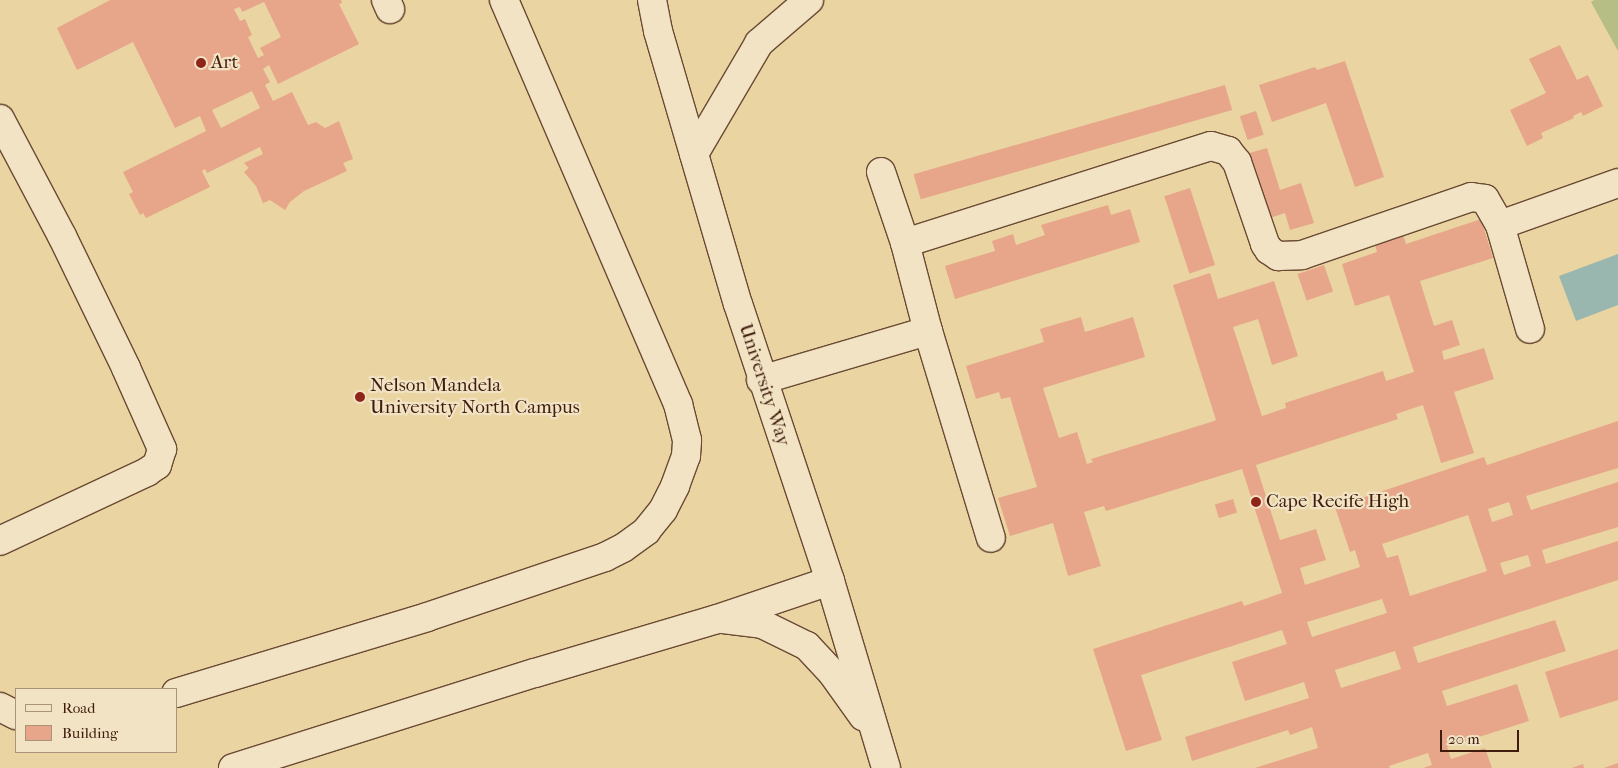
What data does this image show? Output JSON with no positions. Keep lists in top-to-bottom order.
{
  "streets": {
    "street": ["University Way"]
  },
  "places": ["Art", "Nelson Mandela University North Campus", "Cape Recife High"],
  "legend": ["Road", "Building"],
  "scale_bar": "20 m"
}
